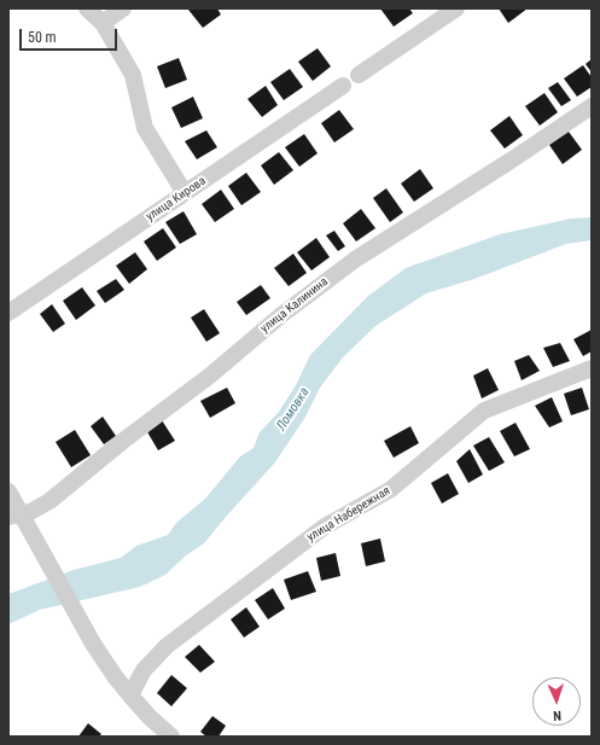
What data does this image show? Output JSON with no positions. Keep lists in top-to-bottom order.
{
  "streets": {
    "street": ["улица Кирова", "улица Калинина", "улица Набережная"]
  },
  "water": ["Ломовка"],
  "scale_bar": "50 m",
  "north": "bottom"
}
